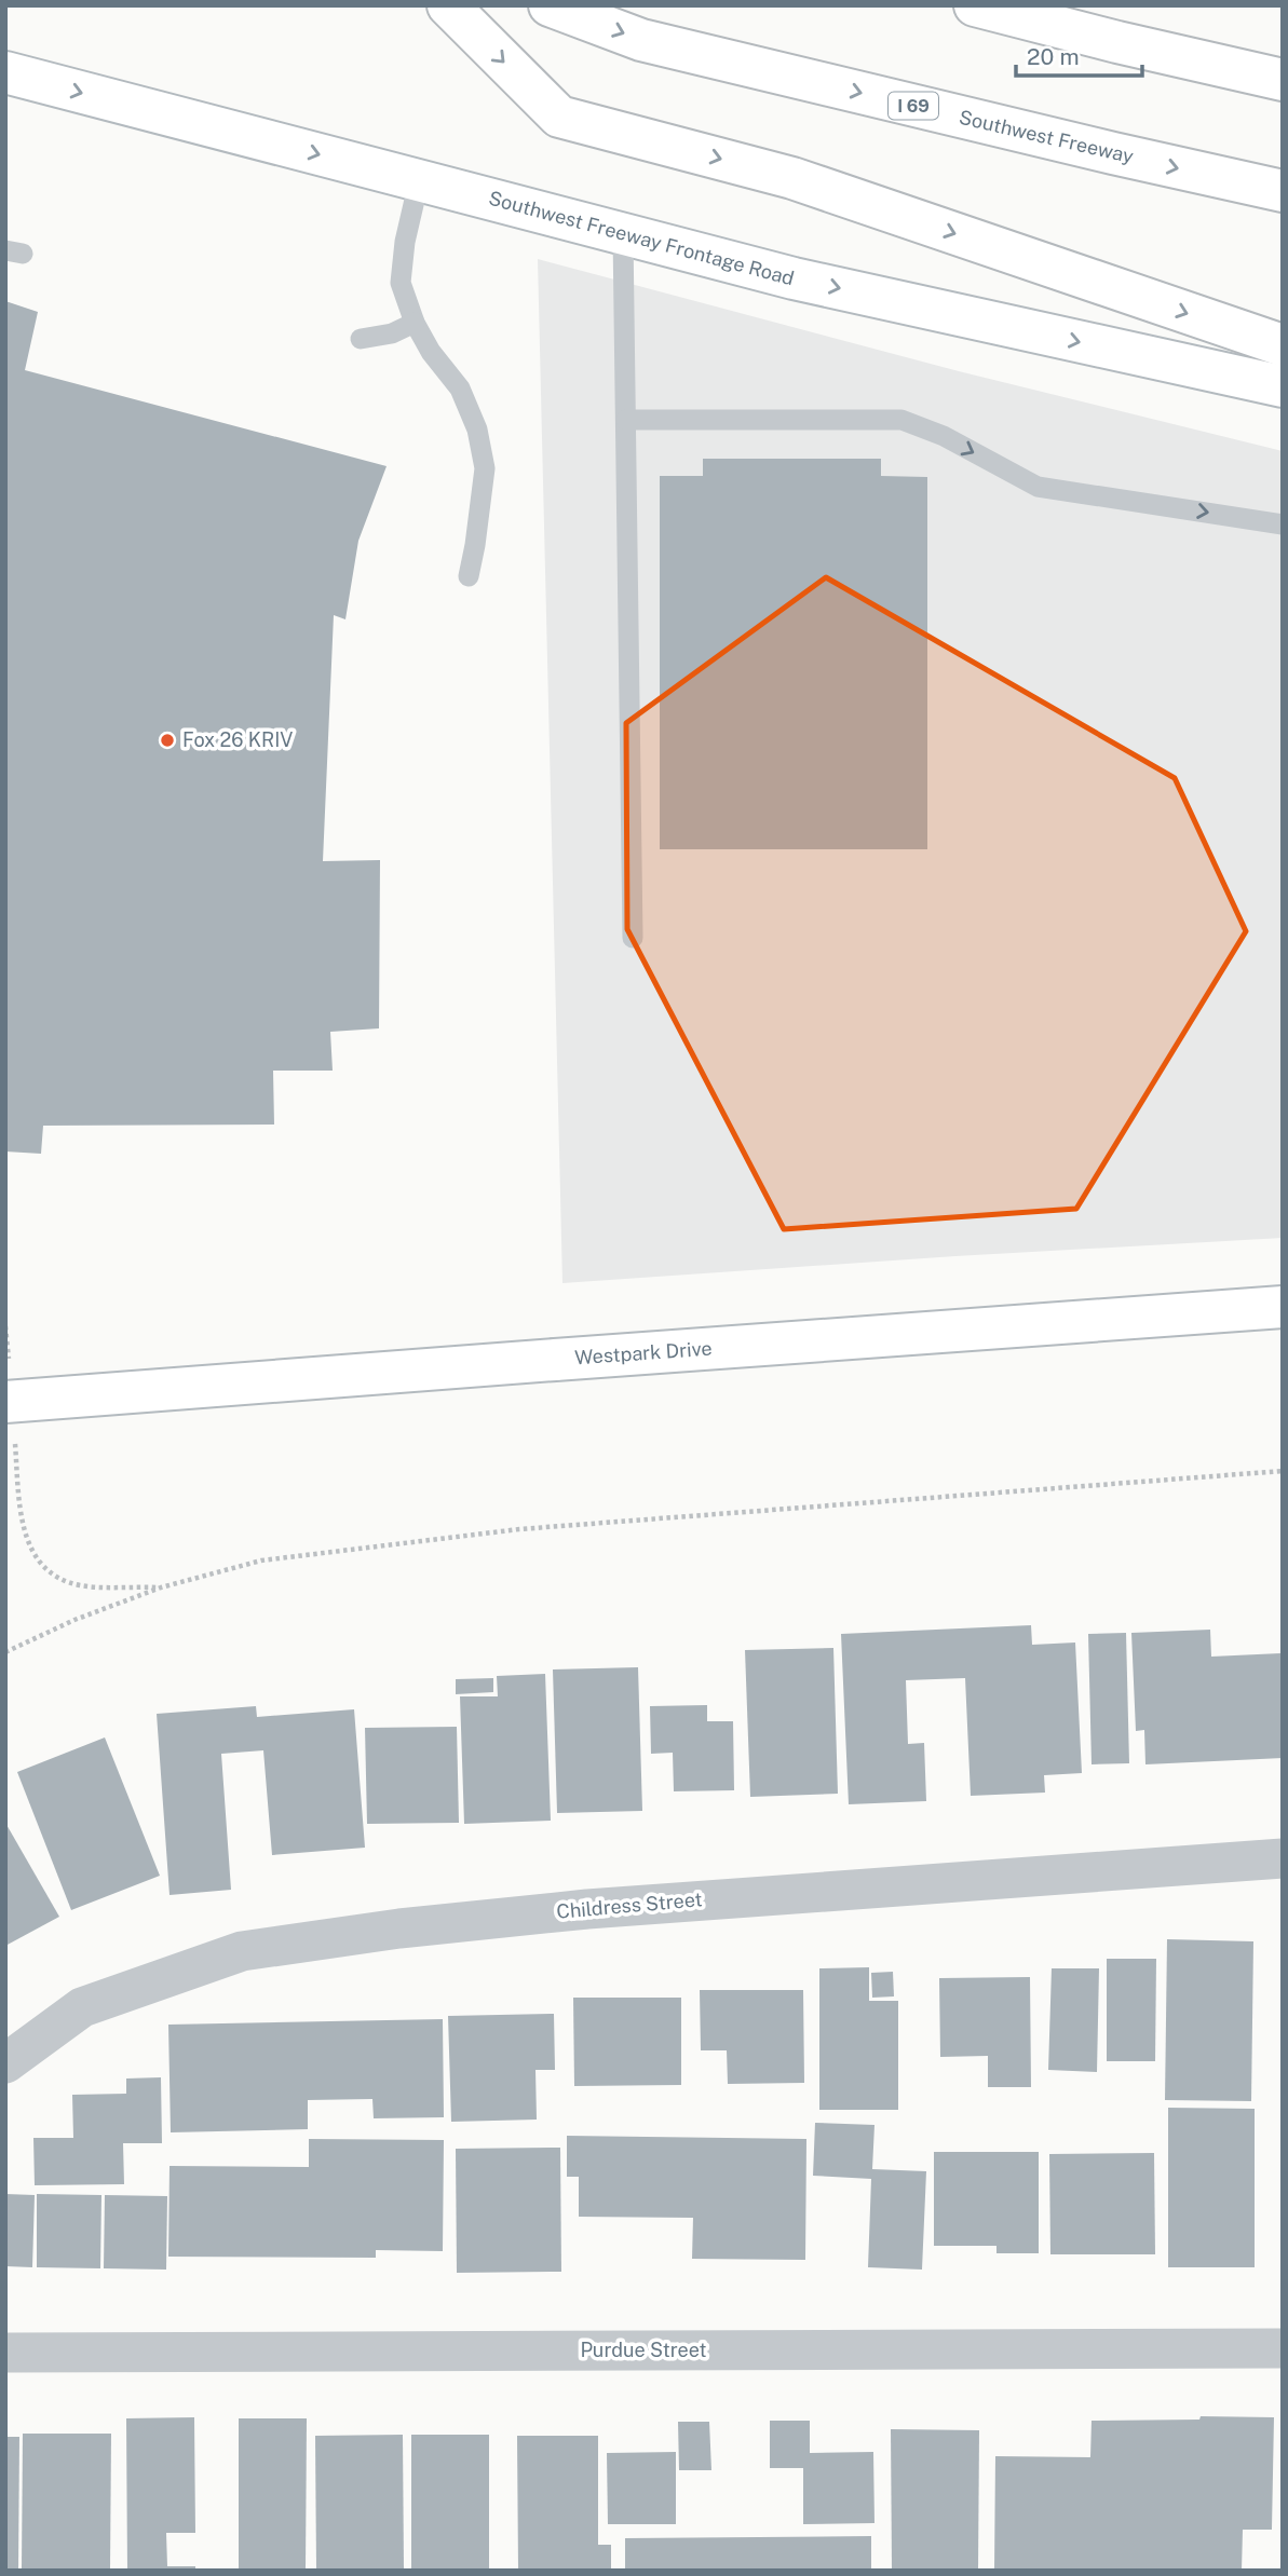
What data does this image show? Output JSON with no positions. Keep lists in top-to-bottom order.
{
  "streets": {
    "main road": [
      "I 69",
      "Southwest Freeway",
      "Southwest Freeway Frontage Road",
      "Westpark Drive"
    ],
    "street": ["Childress Street", "Purdue Street"]
  },
  "places": ["Fox 26 KRIV"],
  "scale_bar": "20 m"
}
